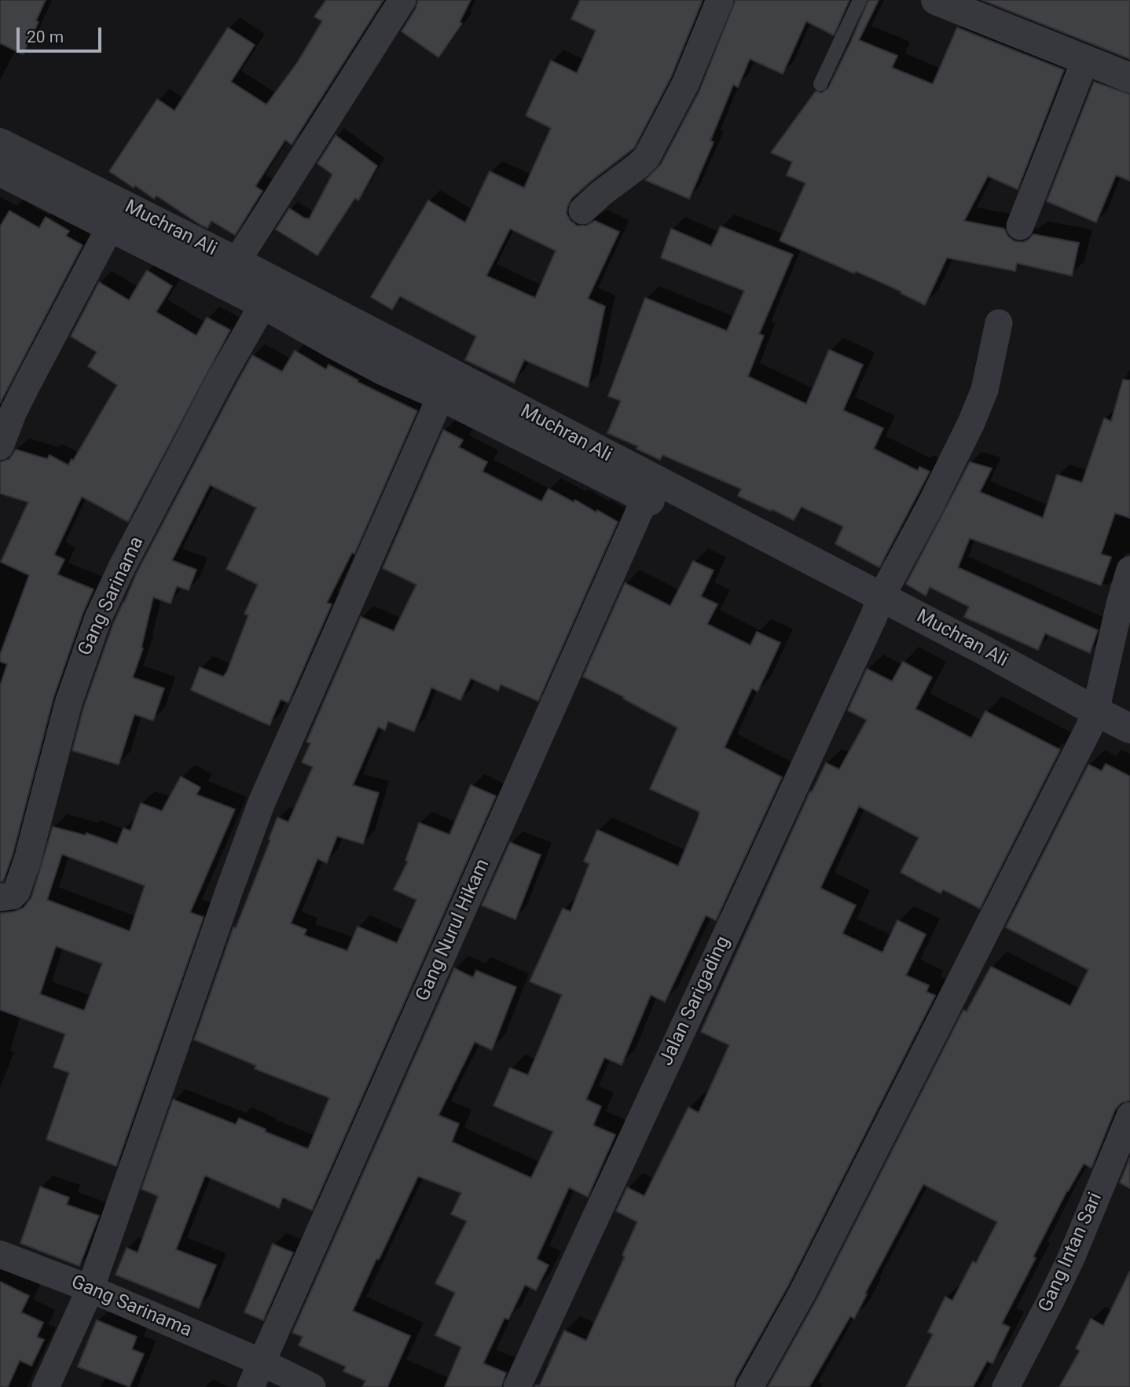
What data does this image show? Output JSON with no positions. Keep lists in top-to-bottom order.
{
  "streets": {
    "street": [
      "Muchran Ali",
      "Gang Sarinama",
      "Gang Nurul Hikam",
      "Jalan Sarigading",
      "Gang Intan Sari"
    ]
  },
  "crossings": [
    ["Muchran Ali", "Gang Sarinama"],
    ["Muchran Ali", "Gang Nurul Hikam"],
    ["Muchran Ali", "Jalan Sarigading"],
    ["Gang Sarinama", "Gang Nurul Hikam"]
  ],
  "scale_bar": "20 m"
}
